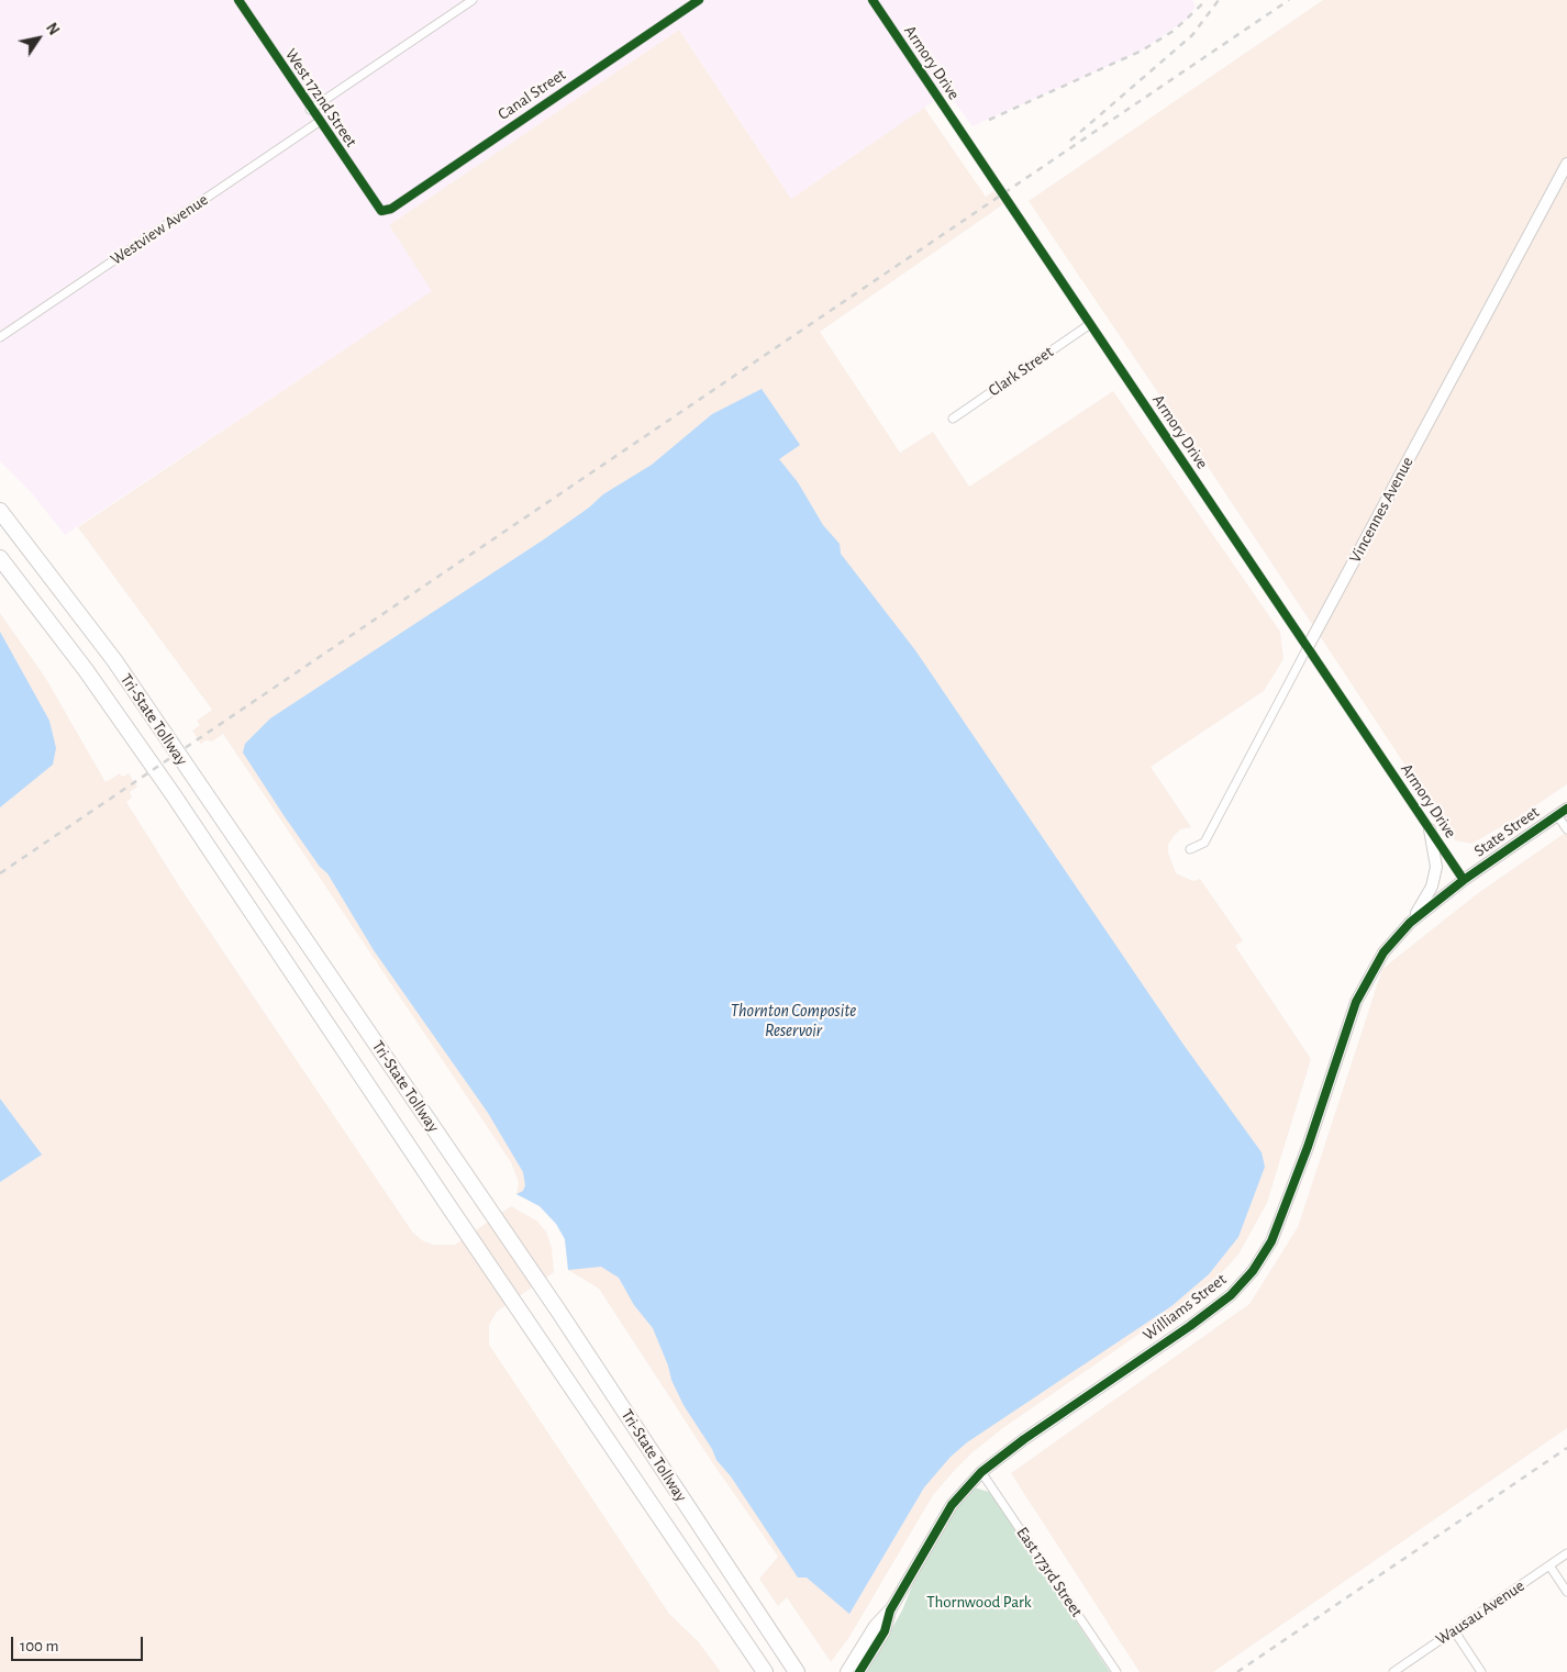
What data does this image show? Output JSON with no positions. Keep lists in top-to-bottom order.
{
  "streets": {
    "highway": ["Tri-State Tollway"],
    "street": [
      "Armory Drive",
      "Canal Street",
      "West 172nd Street",
      "Westview Avenue",
      "Clark Street",
      "Vincennes Avenue",
      "State Street",
      "Williams Street",
      "East 173rd Street",
      "Wausau Avenue"
    ]
  },
  "crossings": [
    ["Armory Drive", "Clark Street"],
    ["Armory Drive", "Vincennes Avenue"],
    ["Armory Drive", "State Street"],
    ["Armory Drive", "Williams Street"],
    ["Canal Street", "West 172nd Street"],
    ["West 172nd Street", "Westview Avenue"],
    ["State Street", "Williams Street"],
    ["Williams Street", "East 173rd Street"]
  ],
  "water": ["Thornton Composite Reservoir"],
  "parks": ["Thornwood Park"],
  "scale_bar": "100 m",
  "north": "top right"
}
